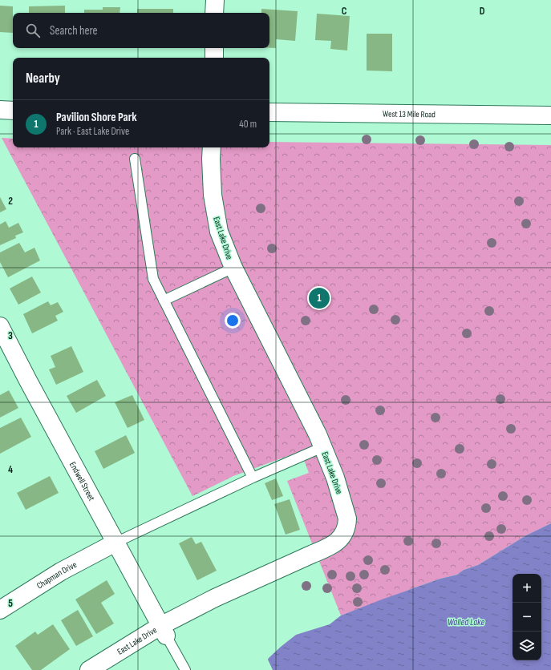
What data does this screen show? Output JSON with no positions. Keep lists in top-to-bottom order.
{
  "streets": {
    "street": [
      "West 13 Mile Road",
      "East Lake Drive",
      "Endwell Street",
      "Chapman Drive"
    ]
  },
  "crossings": [
    ["East Lake Drive", "Endwell Street"],
    ["Endwell Street", "Chapman Drive"]
  ],
  "water": ["Walled Lake"],
  "page": {
    "search": "Search here",
    "heading": "Nearby",
    "list": [
      {
        "mark": "1",
        "name": "Pavilion Shore Park",
        "note": "Park · East Lake Drive",
        "value": "40 m"
      }
    ],
    "pins": "1",
    "map_buttons": ["+", "−"]
  },
  "grid": {
    "columns": ["C", "D"],
    "rows": [
      "2",
      "3",
      "4",
      "5"
    ]
  }
}
